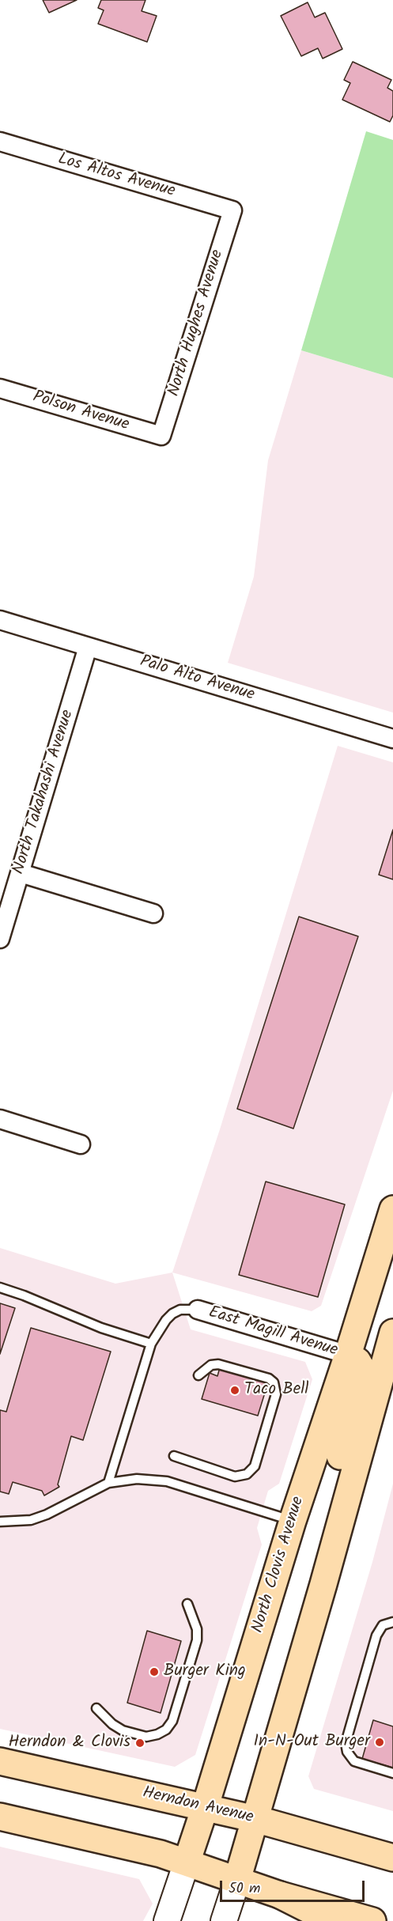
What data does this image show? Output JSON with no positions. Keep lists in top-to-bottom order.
{
  "streets": {
    "main road": ["North Clovis Avenue", "Herndon Avenue"],
    "street": [
      "Los Altos Avenue",
      "North Hughes Avenue",
      "Polson Avenue",
      "Palo Alto Avenue",
      "North Takahashi Avenue",
      "East Magill Avenue"
    ]
  },
  "crossings": [
    ["Los Altos Avenue", "North Hughes Avenue"],
    ["North Hughes Avenue", "Polson Avenue"],
    ["Palo Alto Avenue", "North Takahashi Avenue"],
    ["East Magill Avenue", "North Clovis Avenue"],
    ["North Clovis Avenue", "Herndon Avenue"]
  ],
  "places": [
    "Taco Bell",
    "Burger King",
    "In-N-Out Burger",
    "Herndon & Clovis"
  ],
  "scale_bar": "50 m"
}
